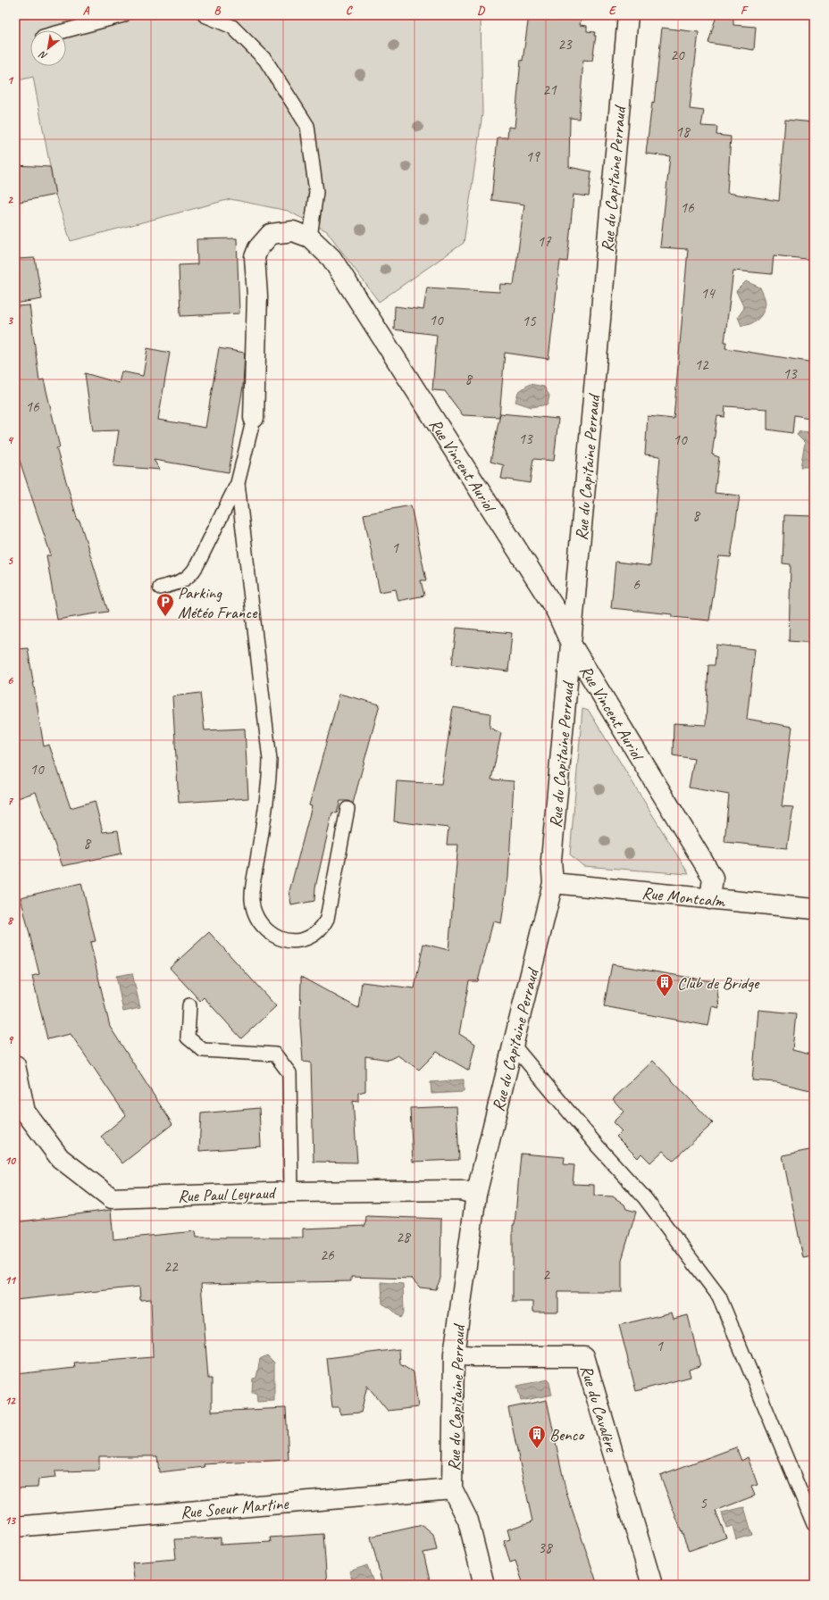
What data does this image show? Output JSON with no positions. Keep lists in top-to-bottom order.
{
  "streets": {
    "street": [
      "Rue du Capitaine Perraud",
      "Rue Vincent Auriol",
      "Rue Montcalm",
      "Rue Paul Leyraud",
      "Rue du Cavalère",
      "Rue Soeur Martine"
    ]
  },
  "crossings": [
    ["Rue du Capitaine Perraud", "Rue Vincent Auriol"],
    ["Rue du Capitaine Perraud", "Rue Montcalm"],
    ["Rue du Capitaine Perraud", "Rue Paul Leyraud"],
    ["Rue du Capitaine Perraud", "Rue du Cavalère"],
    ["Rue du Capitaine Perraud", "Rue Soeur Martine"],
    ["Rue Vincent Auriol", "Rue Montcalm"]
  ],
  "places": {
    "parking": ["Parking Météo France"],
    "building": ["Club de Bridge", "Benco"]
  },
  "house_numbers": [
    "23",
    "20",
    "21",
    "18",
    "19",
    "16",
    "17",
    "14",
    "10",
    "15",
    "12",
    "13",
    "8",
    "16",
    "13",
    "10",
    "8",
    "1",
    "6",
    "10",
    "8",
    "28",
    "26",
    "22",
    "2",
    "1",
    "5",
    "38"
  ],
  "north": "bottom left",
  "grid": {
    "columns": [
      "A",
      "B",
      "C",
      "D",
      "E",
      "F"
    ],
    "rows": [
      "1",
      "2",
      "3",
      "4",
      "5",
      "6",
      "7",
      "8",
      "9",
      "10",
      "11",
      "12",
      "13"
    ]
  }
}
